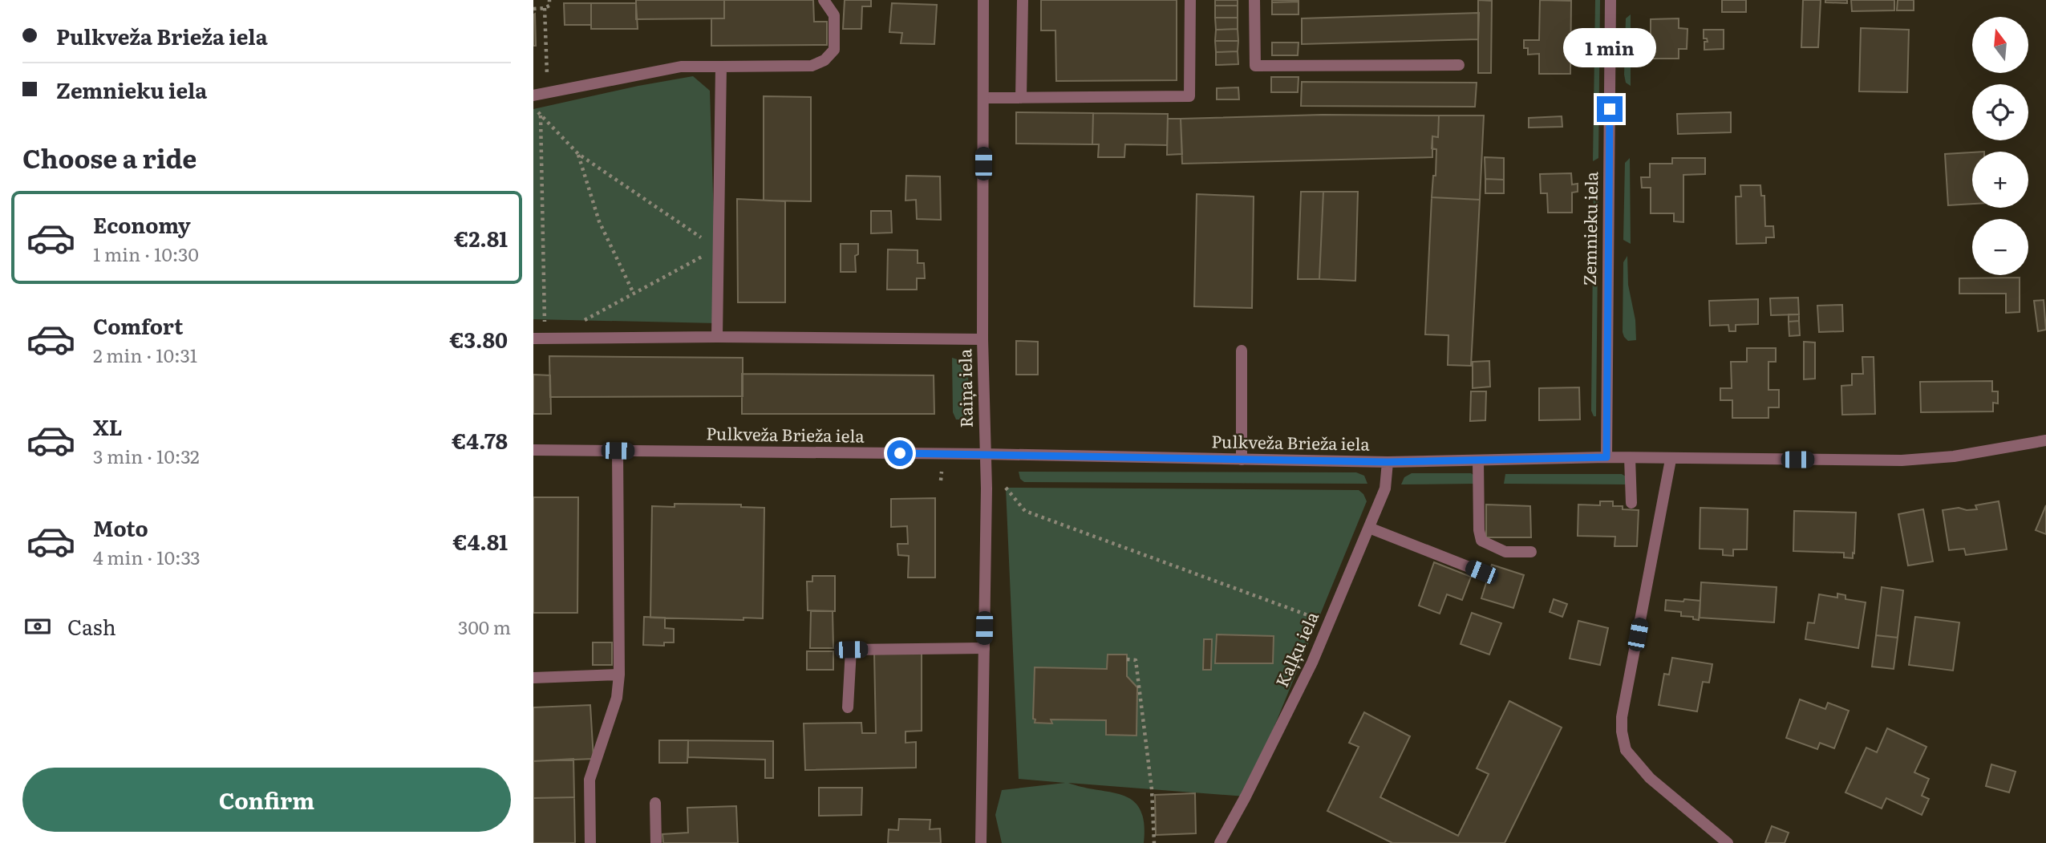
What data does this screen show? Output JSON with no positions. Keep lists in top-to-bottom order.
{
  "streets": {
    "street": [
      "Zemnieku iela",
      "Raiņa iela",
      "Pulkveža Brieža iela",
      "Kaļķu iela"
    ]
  },
  "crossings": [
    ["Zemnieku iela", "Pulkveža Brieža iela"],
    ["Raiņa iela", "Pulkveža Brieža iela"],
    ["Pulkveža Brieža iela", "Kaļķu iela"]
  ],
  "north": "top",
  "page": {
    "banner": ["Pulkveža Brieža iela", "Zemnieku iela"],
    "map_buttons": ["+", "−"],
    "bubble": "1 min",
    "heading": "Choose a ride",
    "list": [
      {
        "name": "Economy",
        "note": "1 min · 10:30",
        "value": "€2.81"
      },
      {
        "name": "Comfort",
        "note": "2 min · 10:31",
        "value": "€3.80"
      },
      {
        "name": "XL",
        "note": "3 min · 10:32",
        "value": "€4.78"
      },
      {
        "name": "Moto",
        "note": "4 min · 10:33",
        "value": "€4.81"
      }
    ],
    "pay": ["Cash", "300 m"],
    "buttons": "Confirm"
  }
}
